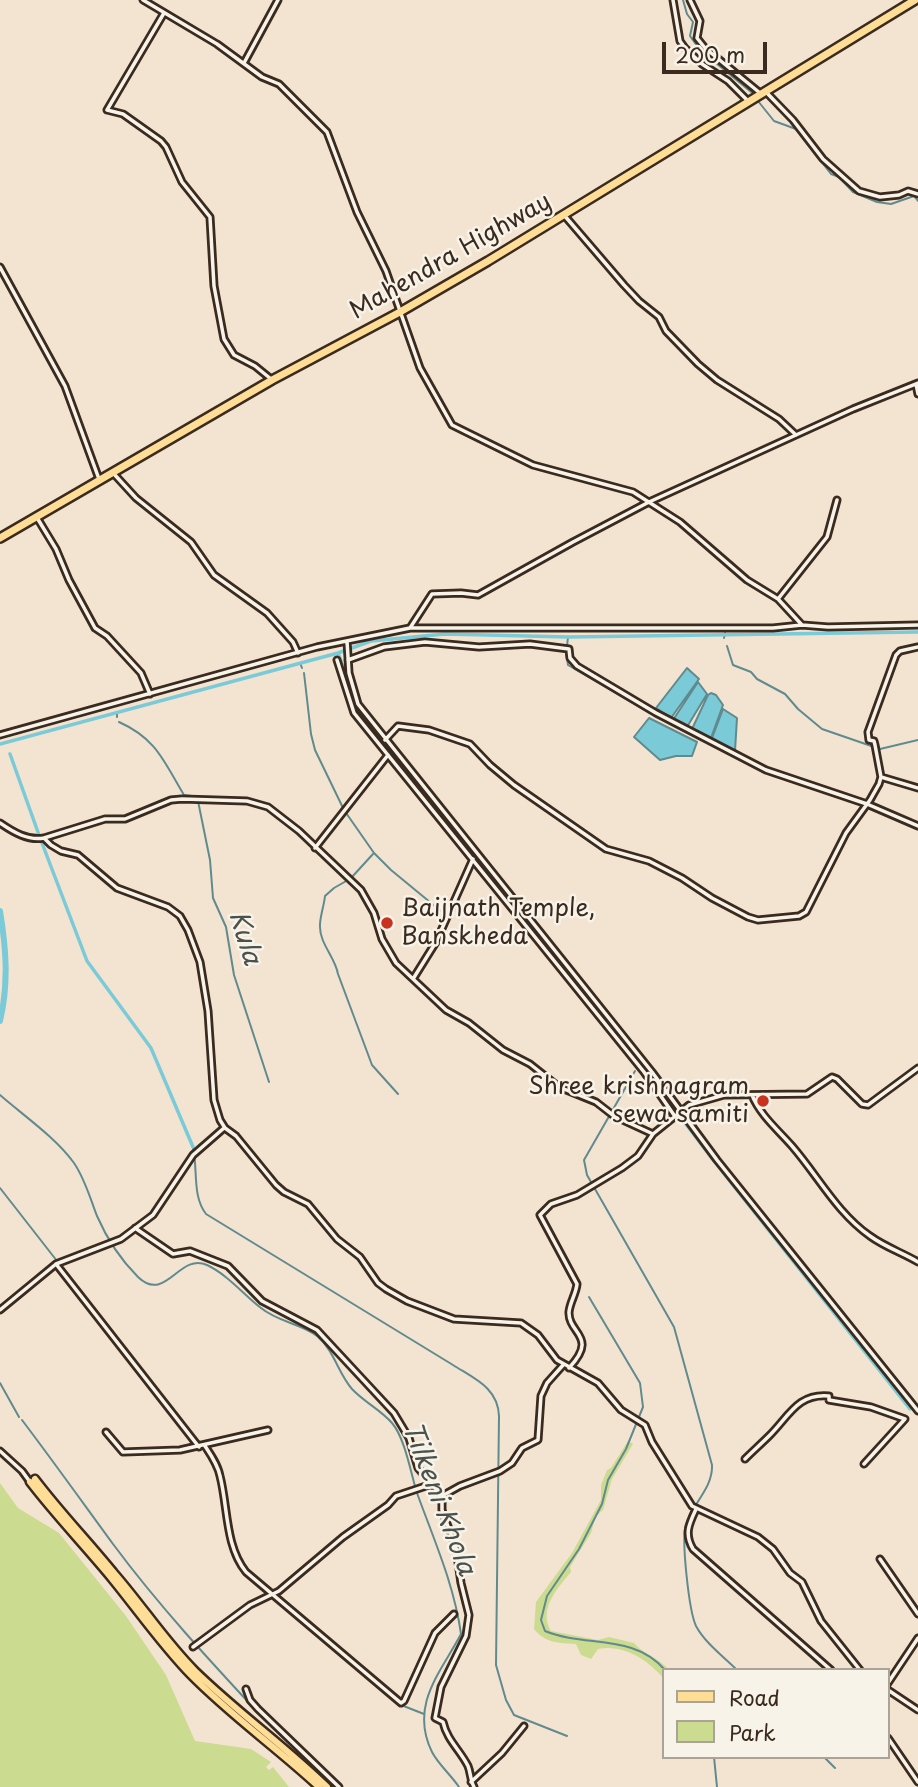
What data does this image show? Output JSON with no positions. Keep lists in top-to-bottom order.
{
  "streets": {
    "highway": ["Mahendra Highway"]
  },
  "water": ["Kula", "Tilkeni Khola"],
  "places": ["Baijnath Temple, Banskheda", "Shree krishnagram sewa samiti"],
  "legend": ["Road", "Park"],
  "scale_bar": "200 m"
}
